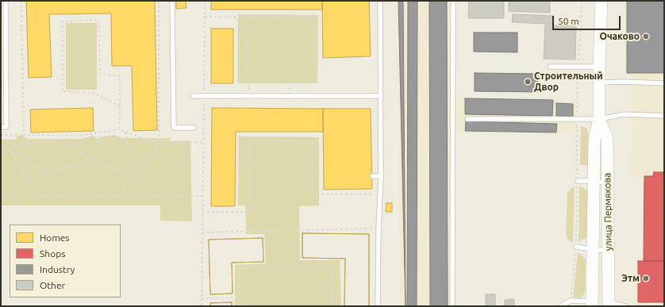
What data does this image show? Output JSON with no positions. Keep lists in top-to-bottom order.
{
  "streets": {
    "street": ["улица Пермякова"]
  },
  "places": ["Очаково", "Строительный Двор", "Этм"],
  "legend": [
    "Homes",
    "Shops",
    "Industry",
    "Other"
  ],
  "scale_bar": "50 m"
}
